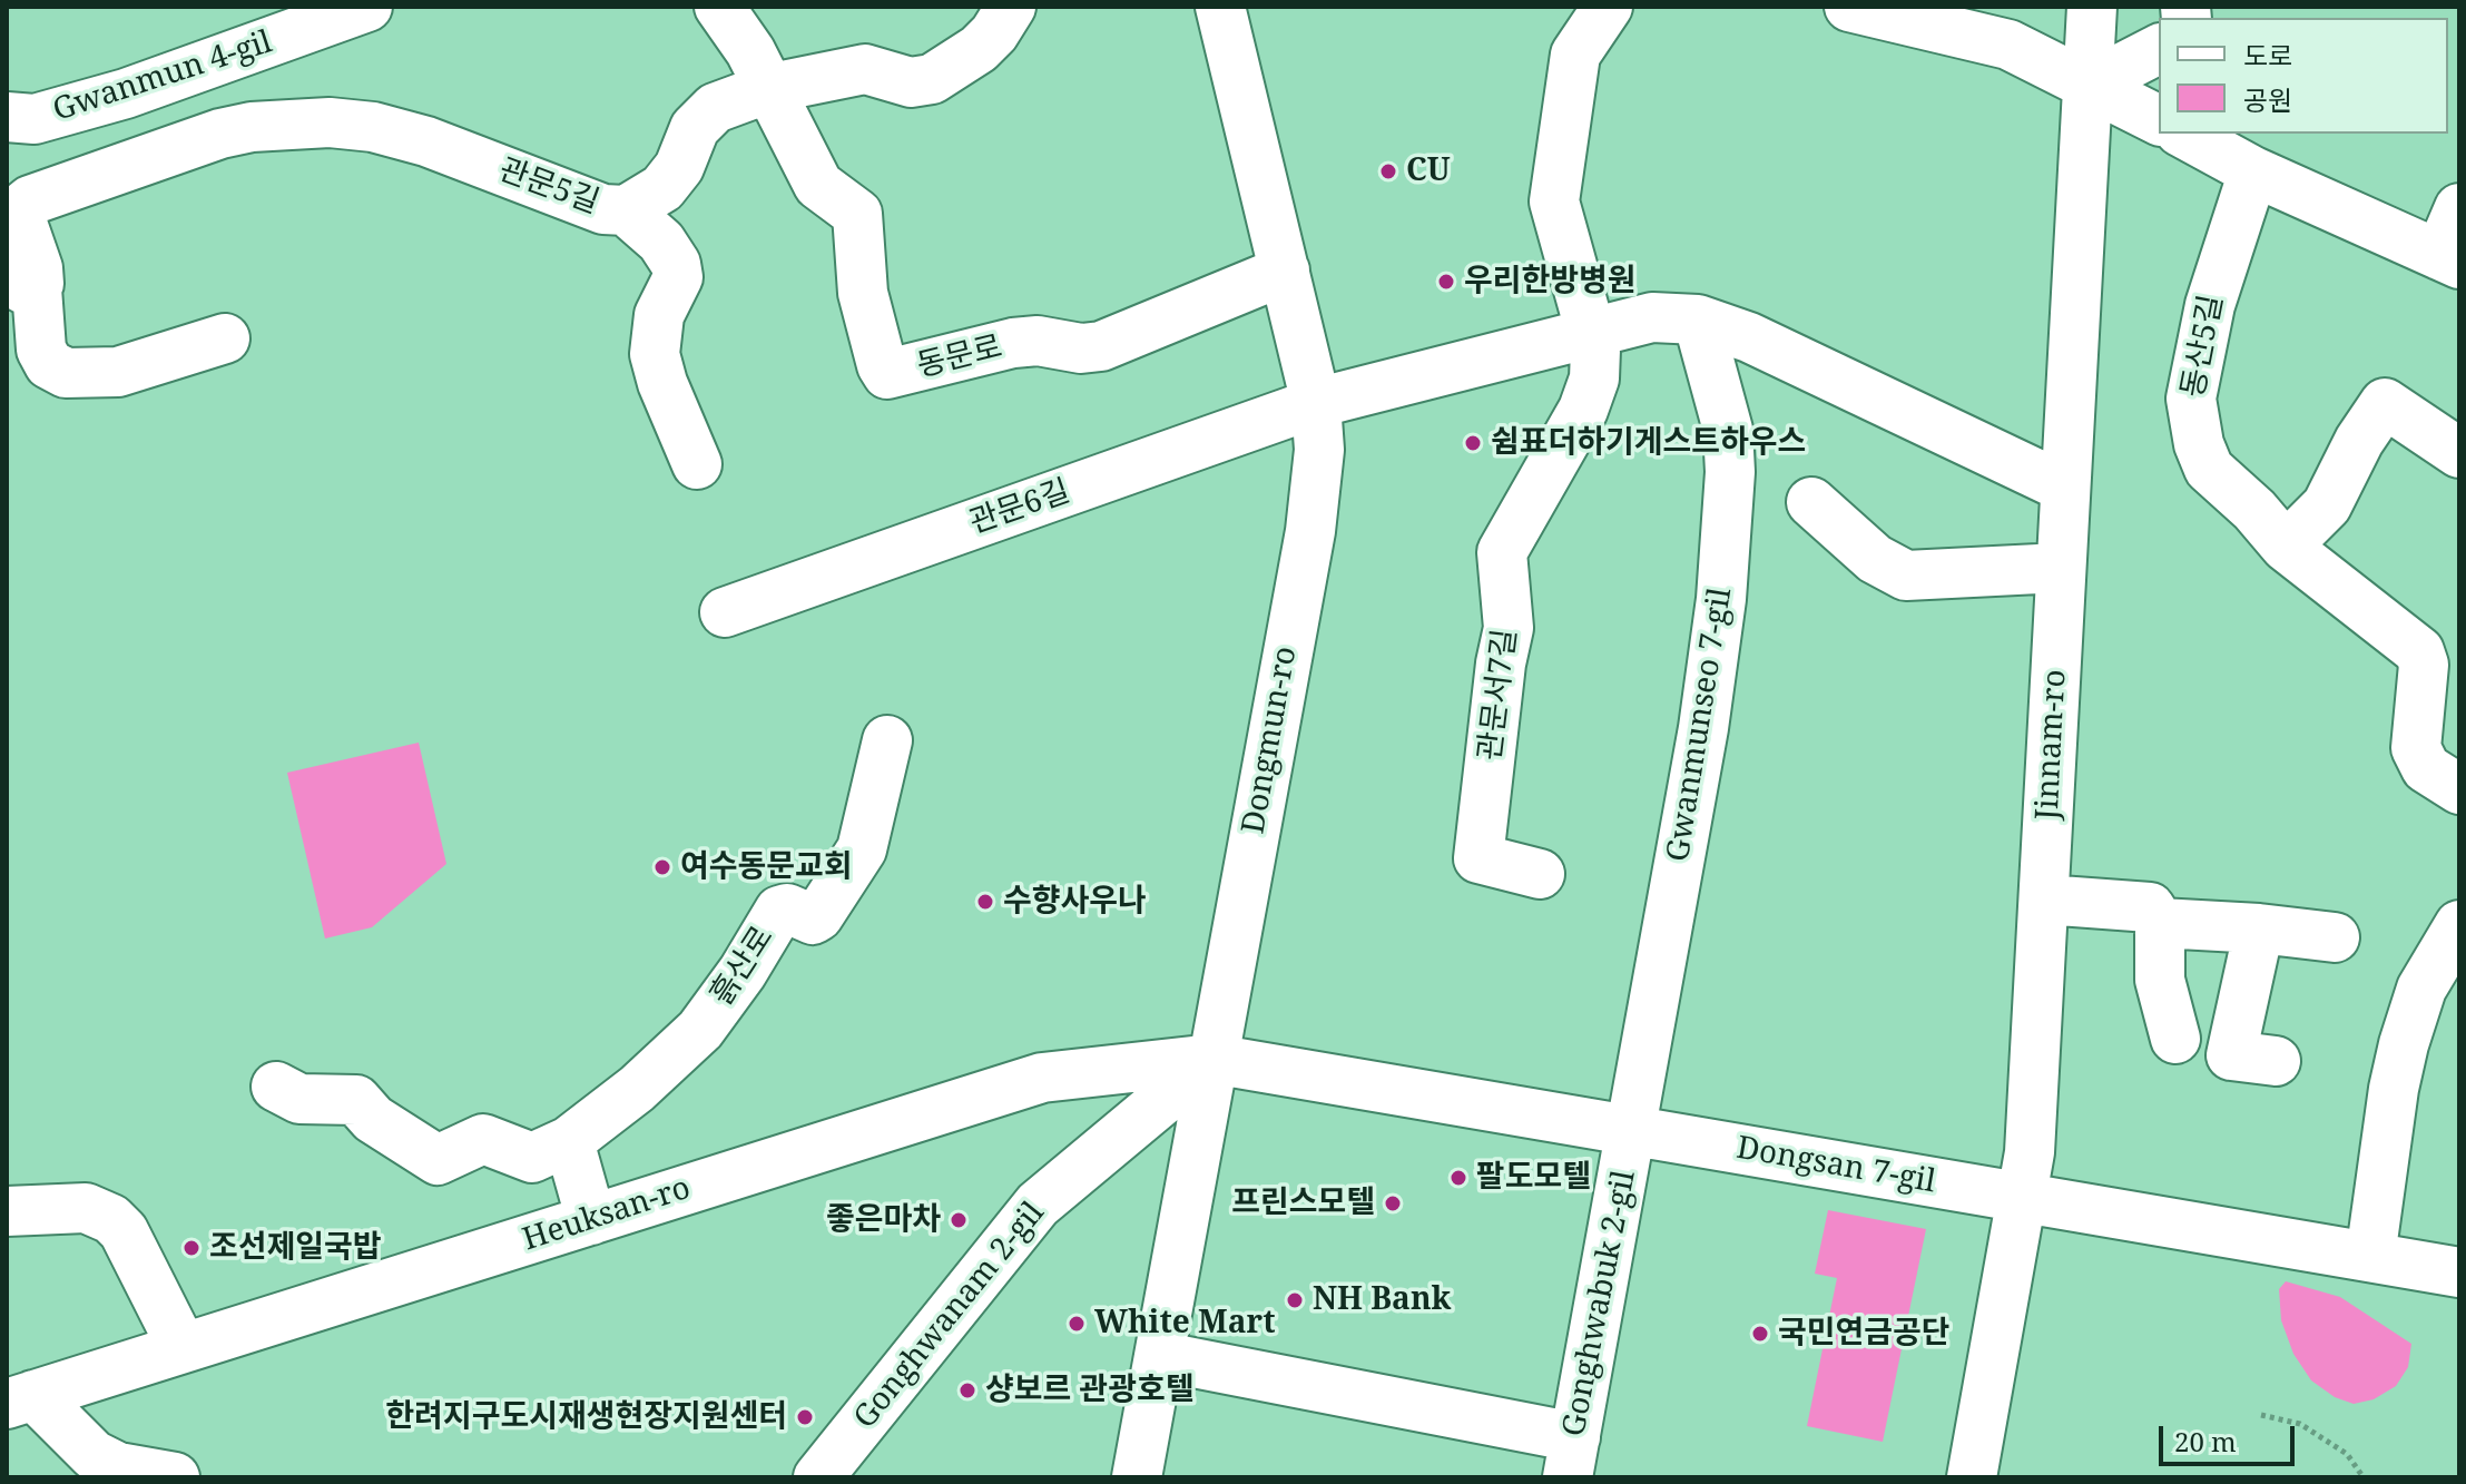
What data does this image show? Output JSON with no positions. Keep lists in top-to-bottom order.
{
  "streets": {
    "street": [
      "Gwanmun 4-gil",
      "관문5길",
      "동산5길",
      "동문로",
      "관문6길",
      "관문서7길",
      "Gwanmunseo 7-gil",
      "Dongmun-ro",
      "Jinnam-ro",
      "흙산로",
      "Dongsan 7-gil",
      "Heuksan-ro",
      "Gonghwabuk 2-gil",
      "Gonghwanam 2-gil"
    ]
  },
  "crossings": [
    ["관문5길", "동문로"],
    ["동문로", "Dongmun-ro"],
    ["관문6길", "Dongmun-ro"],
    ["Gwanmunseo 7-gil", "Dongsan 7-gil"],
    ["Gwanmunseo 7-gil", "Gonghwabuk 2-gil"],
    ["Dongmun-ro", "Dongsan 7-gil"],
    ["Dongmun-ro", "Heuksan-ro"],
    ["Dongmun-ro", "Gonghwanam 2-gil"],
    ["Jinnam-ro", "Dongsan 7-gil"],
    ["Dongsan 7-gil", "Heuksan-ro"],
    ["Dongsan 7-gil", "Gonghwabuk 2-gil"],
    ["Dongsan 7-gil", "Gonghwanam 2-gil"],
    ["Heuksan-ro", "Gonghwanam 2-gil"]
  ],
  "places": [
    "CU",
    "우리한방병원",
    "쉼표더하기게스트하우스",
    "여수동문교회",
    "수향사우나",
    "팔도모텔",
    "프린스모텔",
    "좋은마차",
    "조선제일국밥",
    "NH Bank",
    "White Mart",
    "국민연금공단",
    "샹보르 관광호텔",
    "한려지구도시재생현장지원센터"
  ],
  "legend": ["도로", "공원"],
  "scale_bar": "20 m"
}
